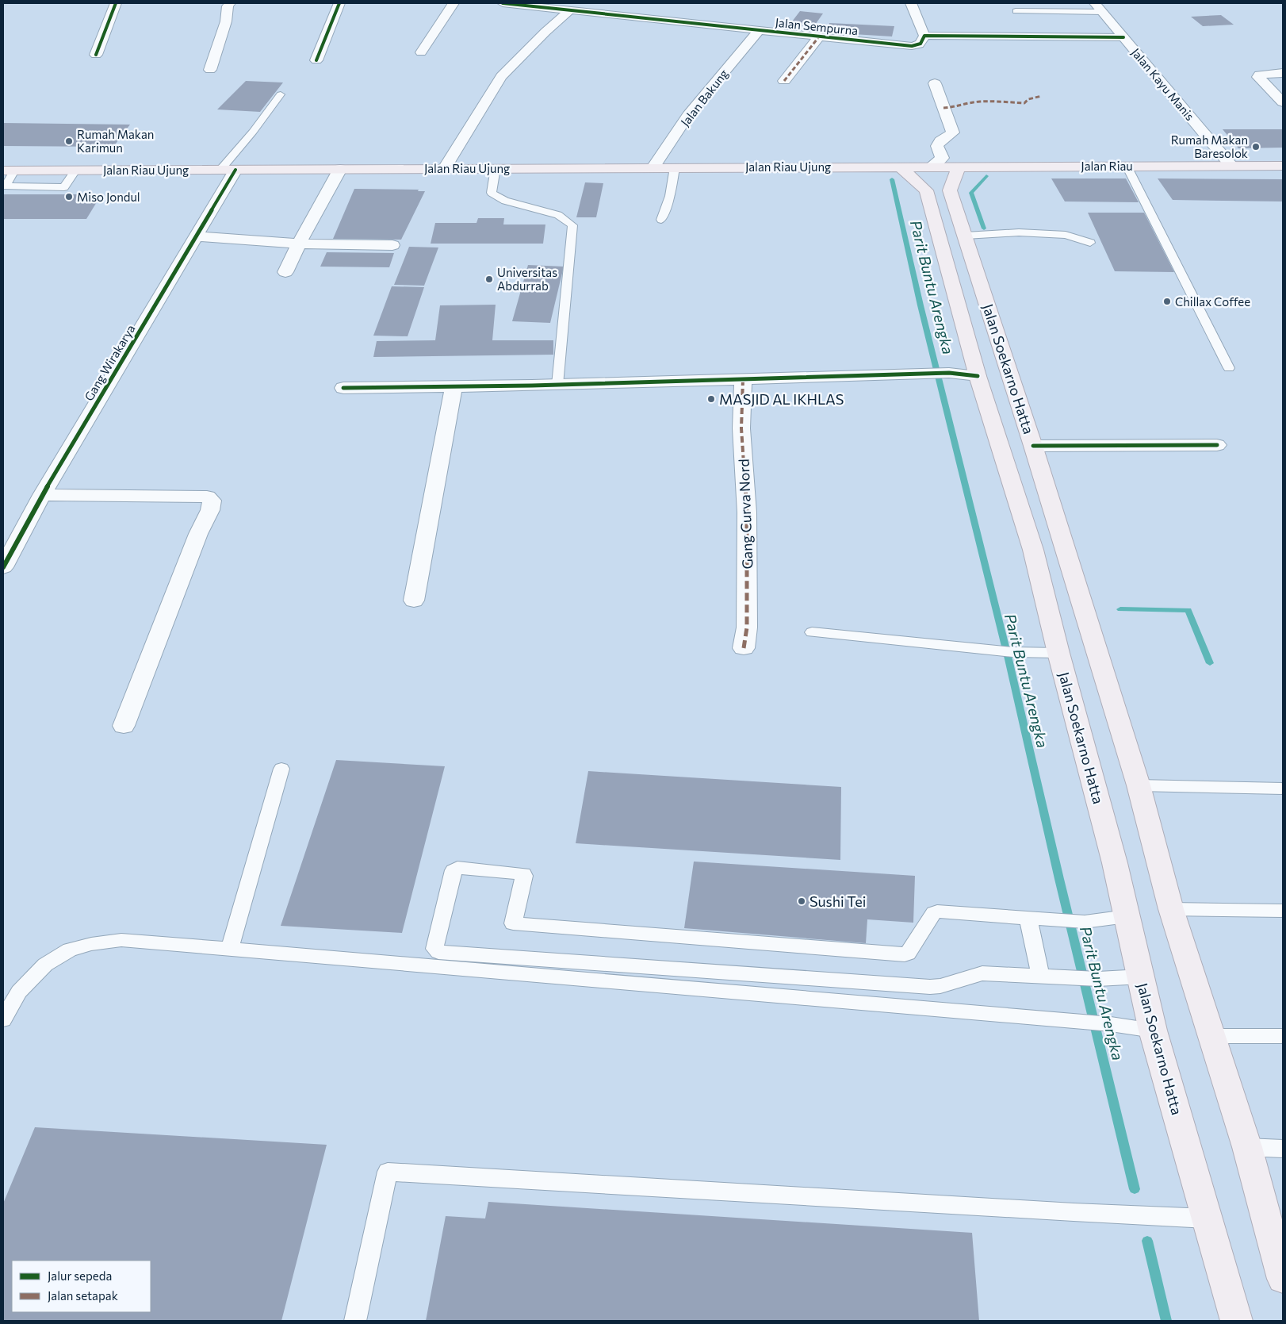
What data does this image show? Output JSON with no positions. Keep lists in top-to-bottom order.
{
  "streets": {
    "main road": ["Jalan Riau", "Jalan Riau Ujung", "Jalan Soekarno Hatta"],
    "street": [
      "Jalan Sempurna",
      "Jalan Kayu Manis",
      "Jalan Bakung",
      "Gang Wirakarya",
      "Gang Curva Nord"
    ]
  },
  "crossings": [
    ["Jalan Sempurna", "Jalan Bakung"],
    ["Jalan Kayu Manis", "Jalan Riau"],
    ["Jalan Bakung", "Jalan Riau Ujung"],
    ["Jalan Riau", "Jalan Riau Ujung"],
    ["Jalan Riau", "Jalan Soekarno Hatta"],
    ["Jalan Riau Ujung", "Gang Wirakarya"],
    ["Jalan Riau Ujung", "Jalan Soekarno Hatta"]
  ],
  "water": ["Parit Buntu Arengka"],
  "places": [
    "Rumah Makan Karimun",
    "Rumah Makan Baresolok",
    "Miso Jondul",
    "Universitas Abdurrab",
    "Chillax Coffee",
    "MASJID AL IKHLAS",
    "Sushi Tei"
  ],
  "legend": ["Jalur sepeda", "Jalan setapak"]
}
